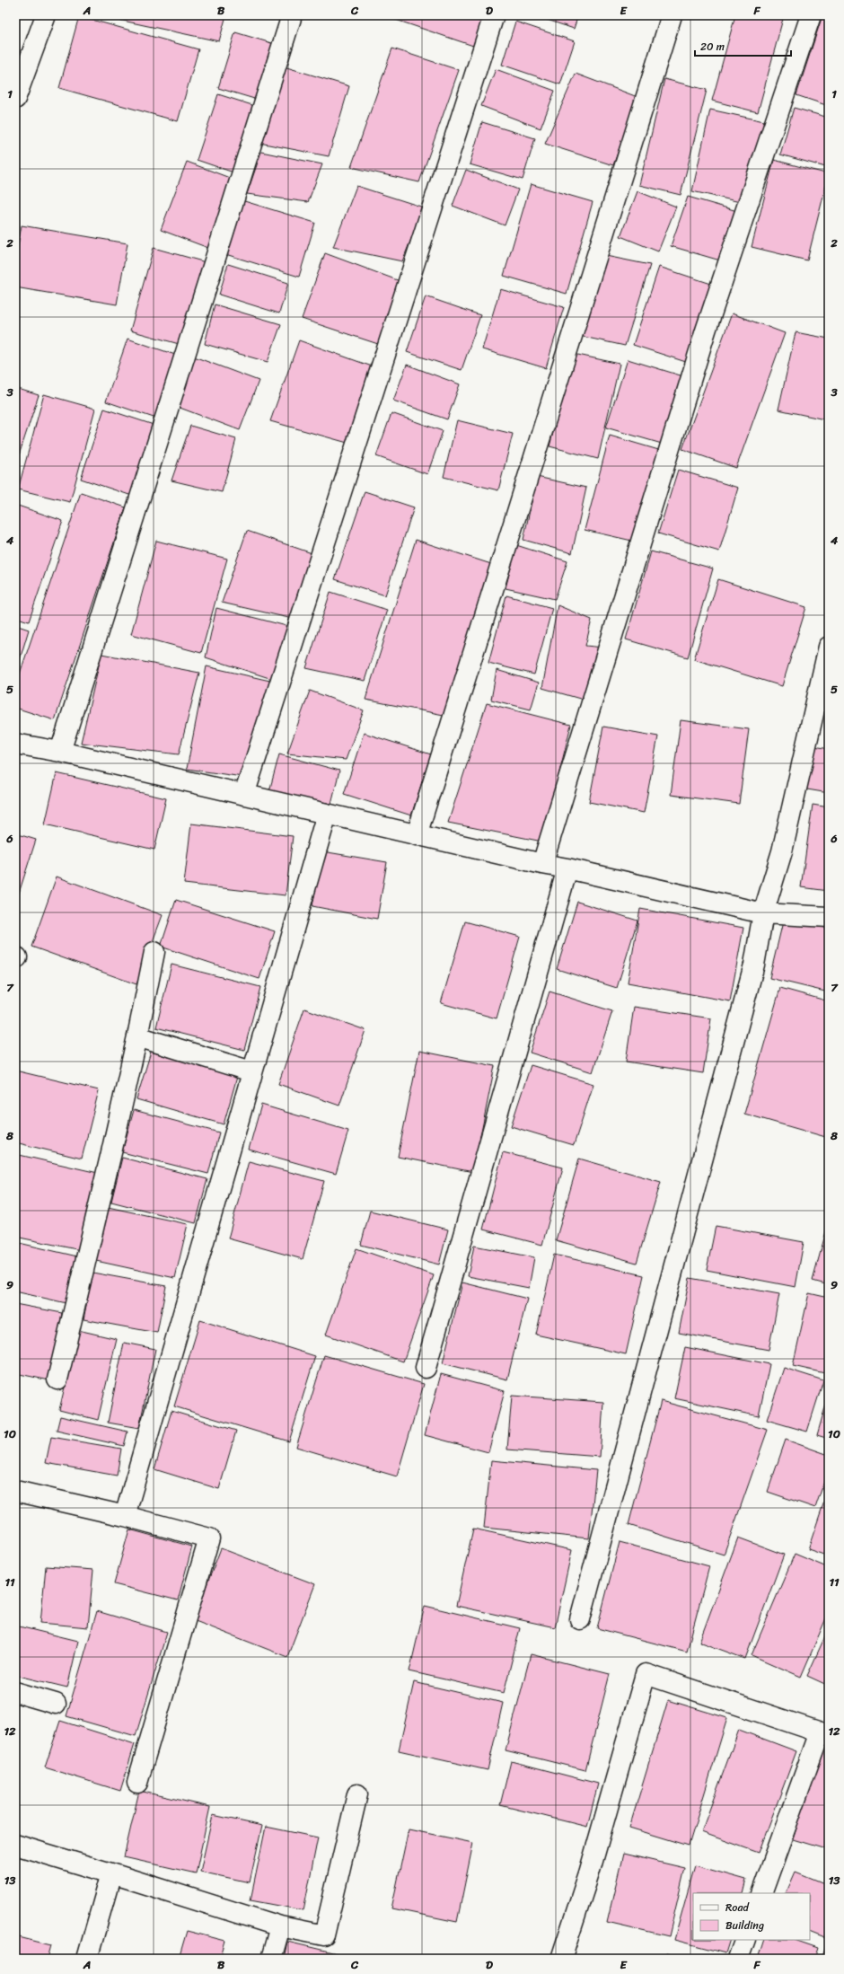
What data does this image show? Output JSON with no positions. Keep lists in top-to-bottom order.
{
  "legend": ["Road", "Building"],
  "scale_bar": "20 m",
  "grid": {
    "columns": [
      "A",
      "B",
      "C",
      "D",
      "E",
      "F"
    ],
    "rows": [
      "1",
      "2",
      "3",
      "4",
      "5",
      "6",
      "7",
      "8",
      "9",
      "10",
      "11",
      "12",
      "13"
    ]
  }
}
